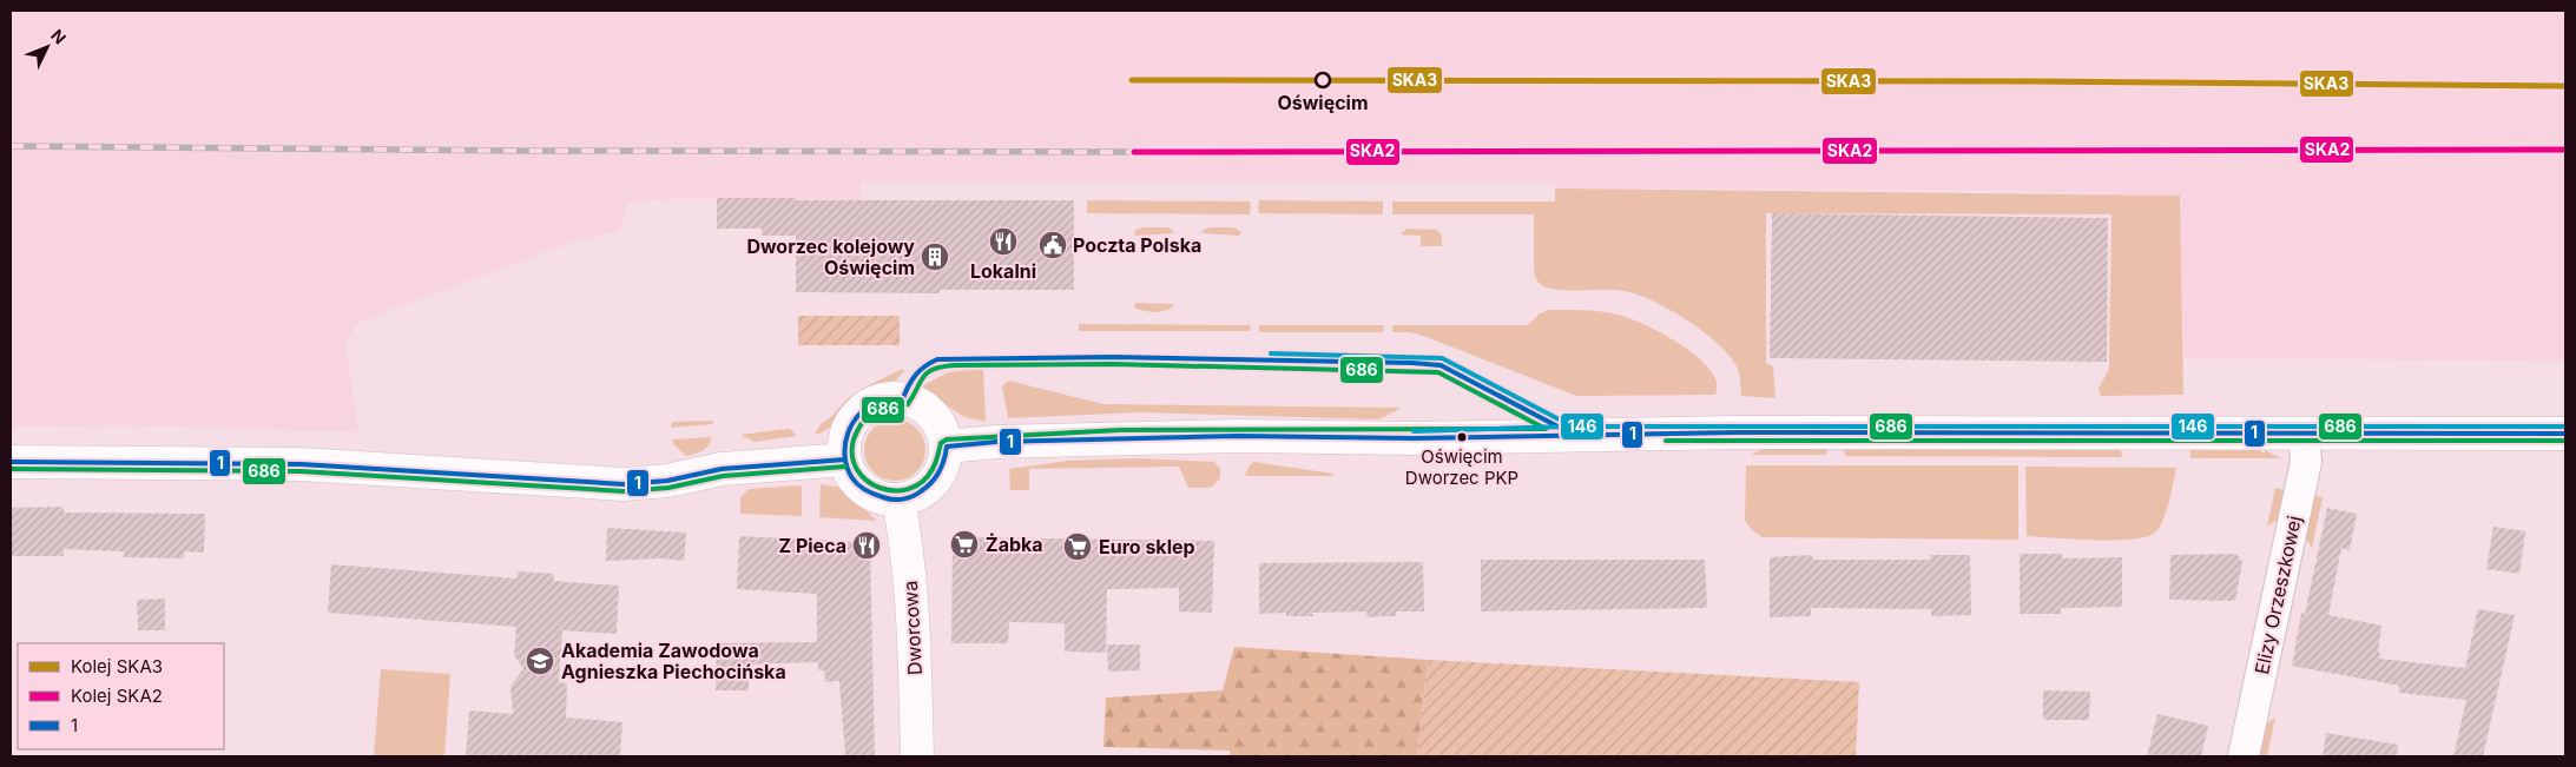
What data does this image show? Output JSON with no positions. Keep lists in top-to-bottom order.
{
  "streets": {
    "street": ["Elizy Orzeszkowej", "Dworcowa"]
  },
  "places": {
    "other": ["Oświęcim", "Oświęcim Dworzec PKP"],
    "restaurant": ["Lokalni", "Z Pieca"],
    "public building": ["Poczta Polska"],
    "building": ["Dworzec kolejowy Oświęcim"],
    "supermarket": ["Żabka", "Euro sklep"],
    "school or university": ["Akademia Zawodowa Agnieszka Piechocińska"]
  },
  "lines": [
    "rail line SKA3",
    "rail line SKA2",
    "transit line 146",
    "transit line 1",
    "transit line 686"
  ],
  "legend": ["Kolej SKA3", "Kolej SKA2", "1"],
  "north": "top right"
}
